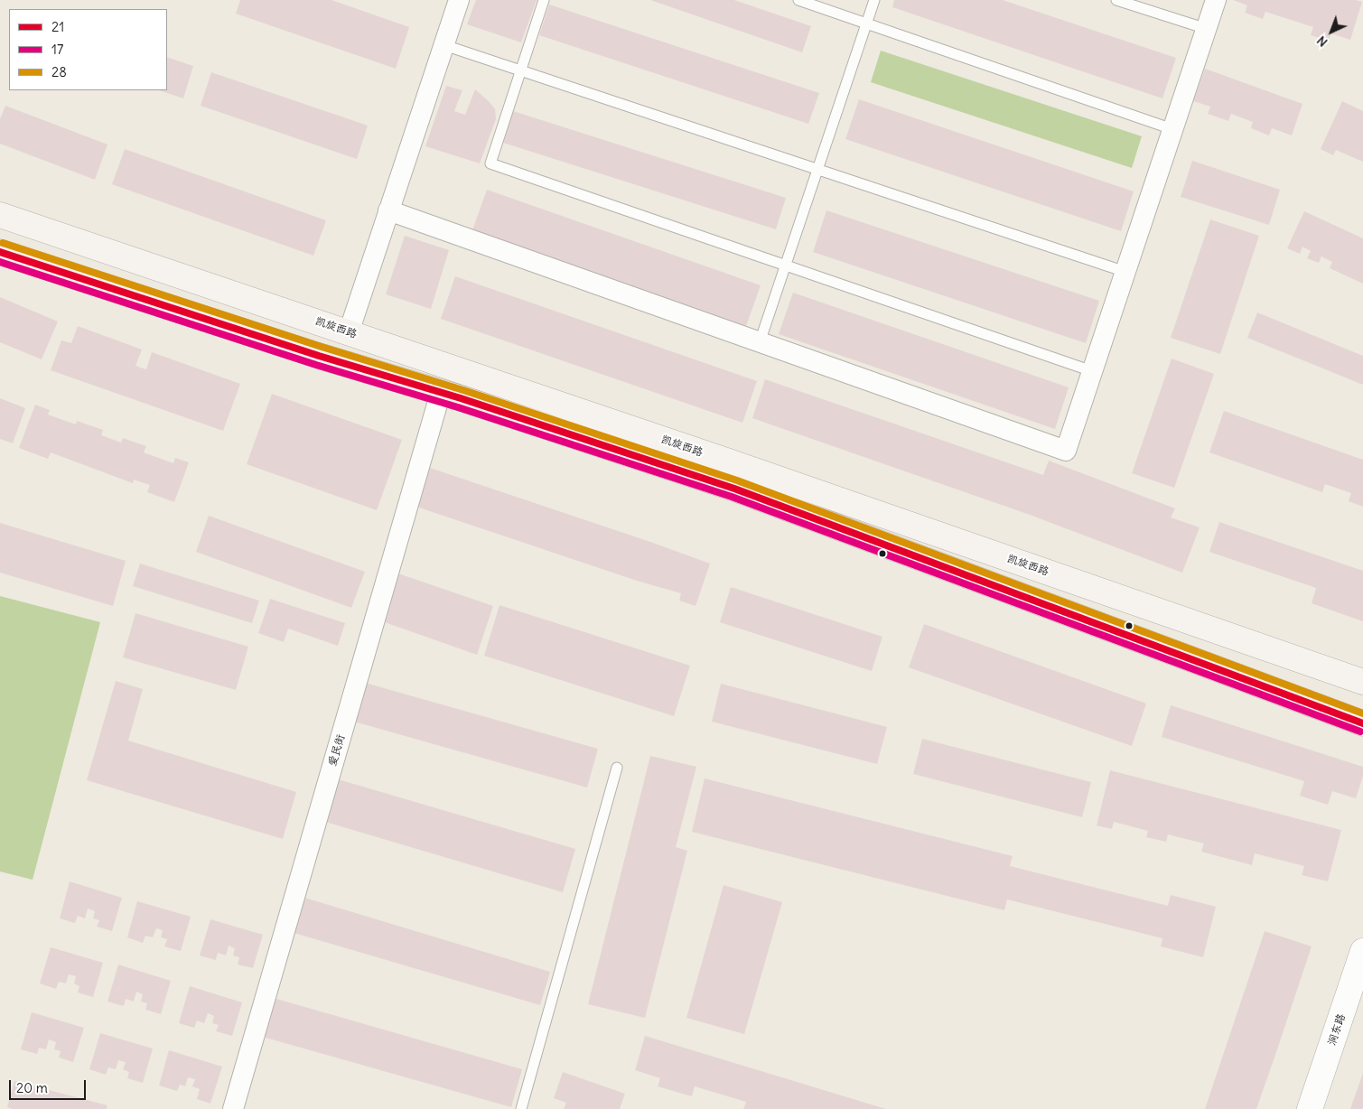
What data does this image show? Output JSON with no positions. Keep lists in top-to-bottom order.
{
  "streets": {
    "main road": ["凯旋西路"],
    "street": ["爱民街", "涧东路"]
  },
  "lines": ["transit line 28", "transit line 21", "transit line 17"],
  "legend": ["21", "17", "28"],
  "scale_bar": "20 m",
  "north": "bottom left"
}
